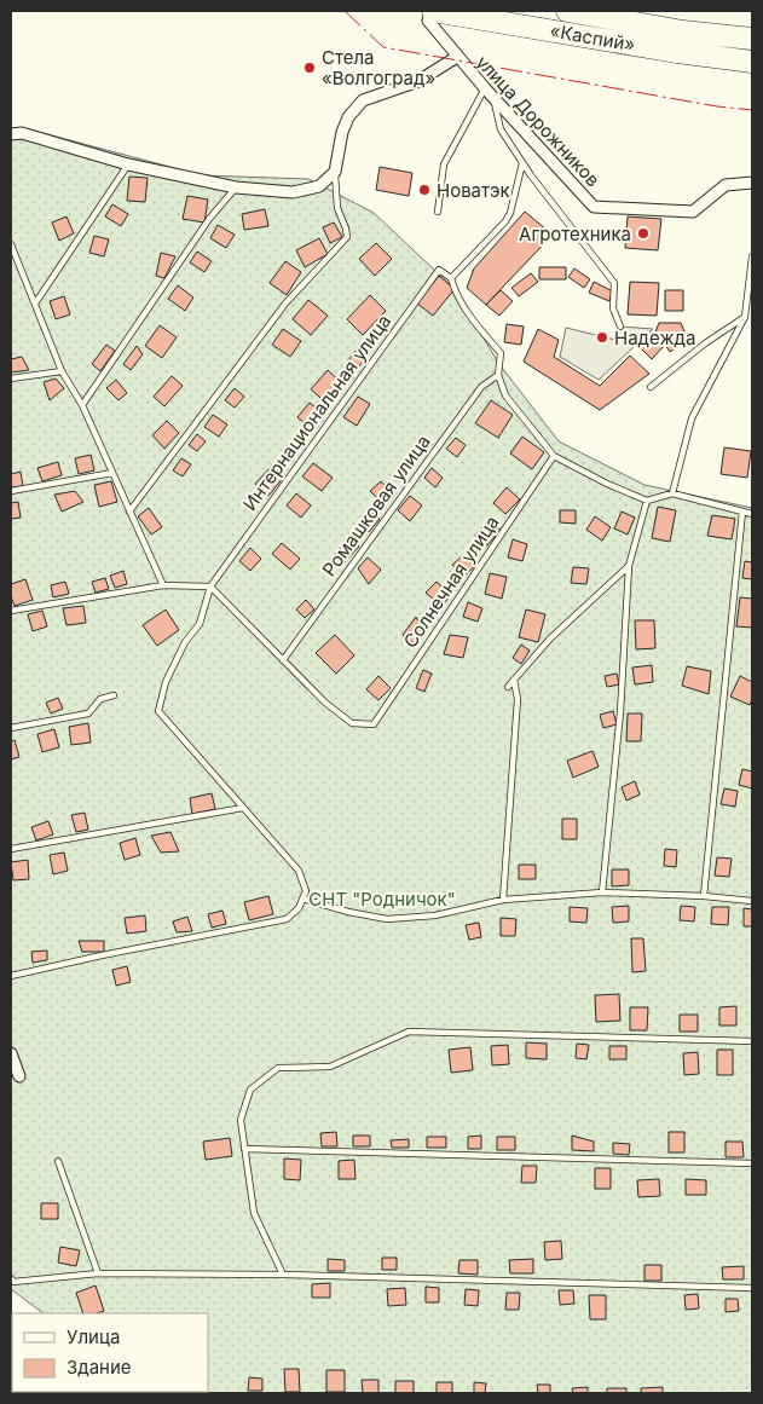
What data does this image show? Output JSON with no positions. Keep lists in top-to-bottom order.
{
  "streets": {
    "highway": ["«Каспий»"],
    "street": ["улица Дорожников"],
    "lane": ["Интернациональная улица", "Ромашковая улица", "Солнечная улица"]
  },
  "crossings": [
    ["«Каспий»", "улица Дорожников"],
    ["Ромашковая улица", "Солнечная улица"]
  ],
  "parks": ["СНТ \"Родничок\""],
  "places": [
    "Стела «Волгоград»",
    "Новатэк",
    "Агротехника",
    "Надежда"
  ],
  "legend": ["Улица", "Здание"]
}
